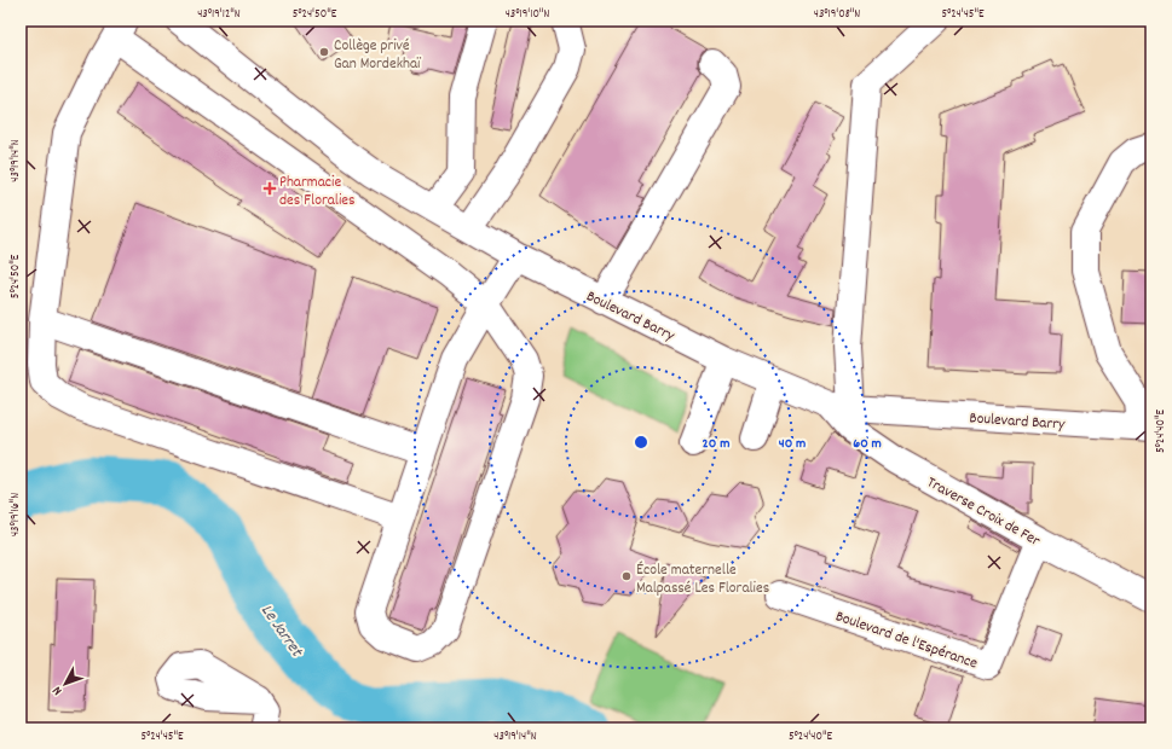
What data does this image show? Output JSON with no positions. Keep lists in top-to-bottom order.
{
  "streets": {
    "street": ["Boulevard Barry", "Traverse Croix de Fer", "Boulevard de l'Espérance"]
  },
  "crossings": [
    ["Boulevard Barry", "Traverse Croix de Fer"],
    ["Traverse Croix de Fer", "Boulevard de l'Espérance"]
  ],
  "water": ["Le Jarret"],
  "places": {
    "other": ["Collège privé Gan Mordekhaï", "École maternelle Malpassé Les Floralies"],
    "health": ["Pharmacie des Floralies"]
  },
  "north": "bottom left",
  "coordinates": [
    "43°19'12\"N",
    "5°24'50\"E",
    "43°19'10\"N",
    "43°19'08\"N",
    "5°24'45\"E",
    "43°19'14\"N",
    "5°24'40\"E",
    "43°19'16\"N"
  ],
  "rings": ["20 m", "40 m", "60 m"]
}
